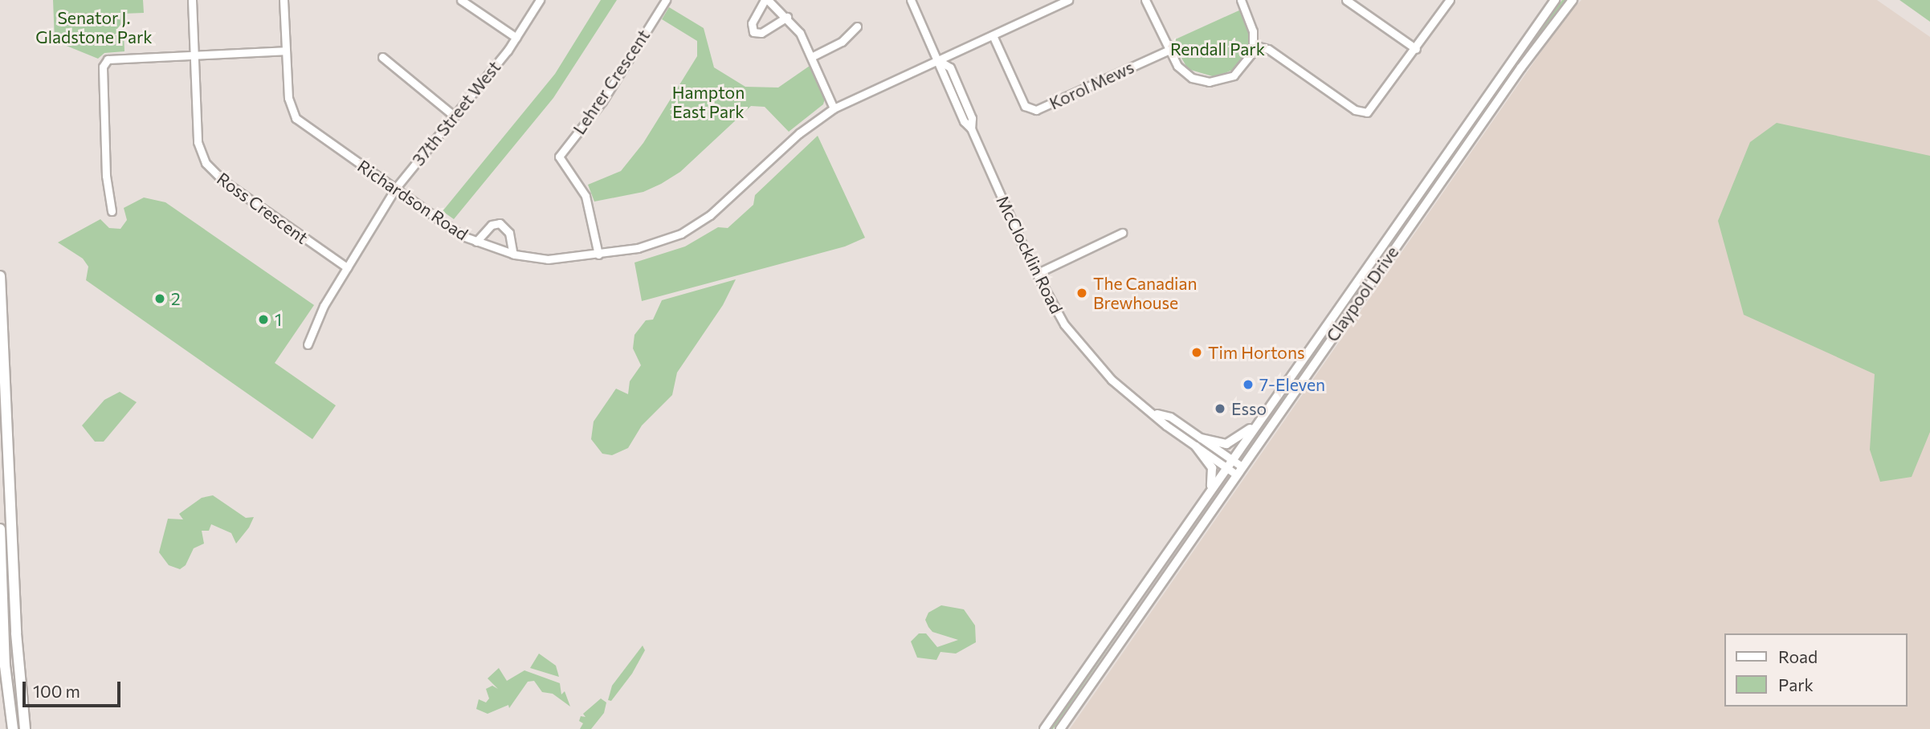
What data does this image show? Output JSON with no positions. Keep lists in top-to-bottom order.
{
  "streets": {
    "main road": ["Claypool Drive"],
    "street": [
      "Lehrer Crescent",
      "Korol Mews",
      "37th Street West",
      "Richardson Road",
      "Ross Crescent",
      "McClocklin Road"
    ]
  },
  "crossings": [
    ["Lehrer Crescent", "Richardson Road"],
    ["Korol Mews", "Richardson Road"],
    ["37th Street West", "Richardson Road"],
    ["37th Street West", "Ross Crescent"],
    ["Richardson Road", "McClocklin Road"],
    ["McClocklin Road", "Claypool Drive"]
  ],
  "parks": ["Senator J. Gladstone Park", "Rendall Park", "Hampton East Park"],
  "places": [
    "The Canadian Brewhouse",
    "2",
    "1",
    "Tim Hortons",
    "7-Eleven",
    "Esso"
  ],
  "legend": ["Road", "Park"],
  "scale_bar": "100 m"
}
